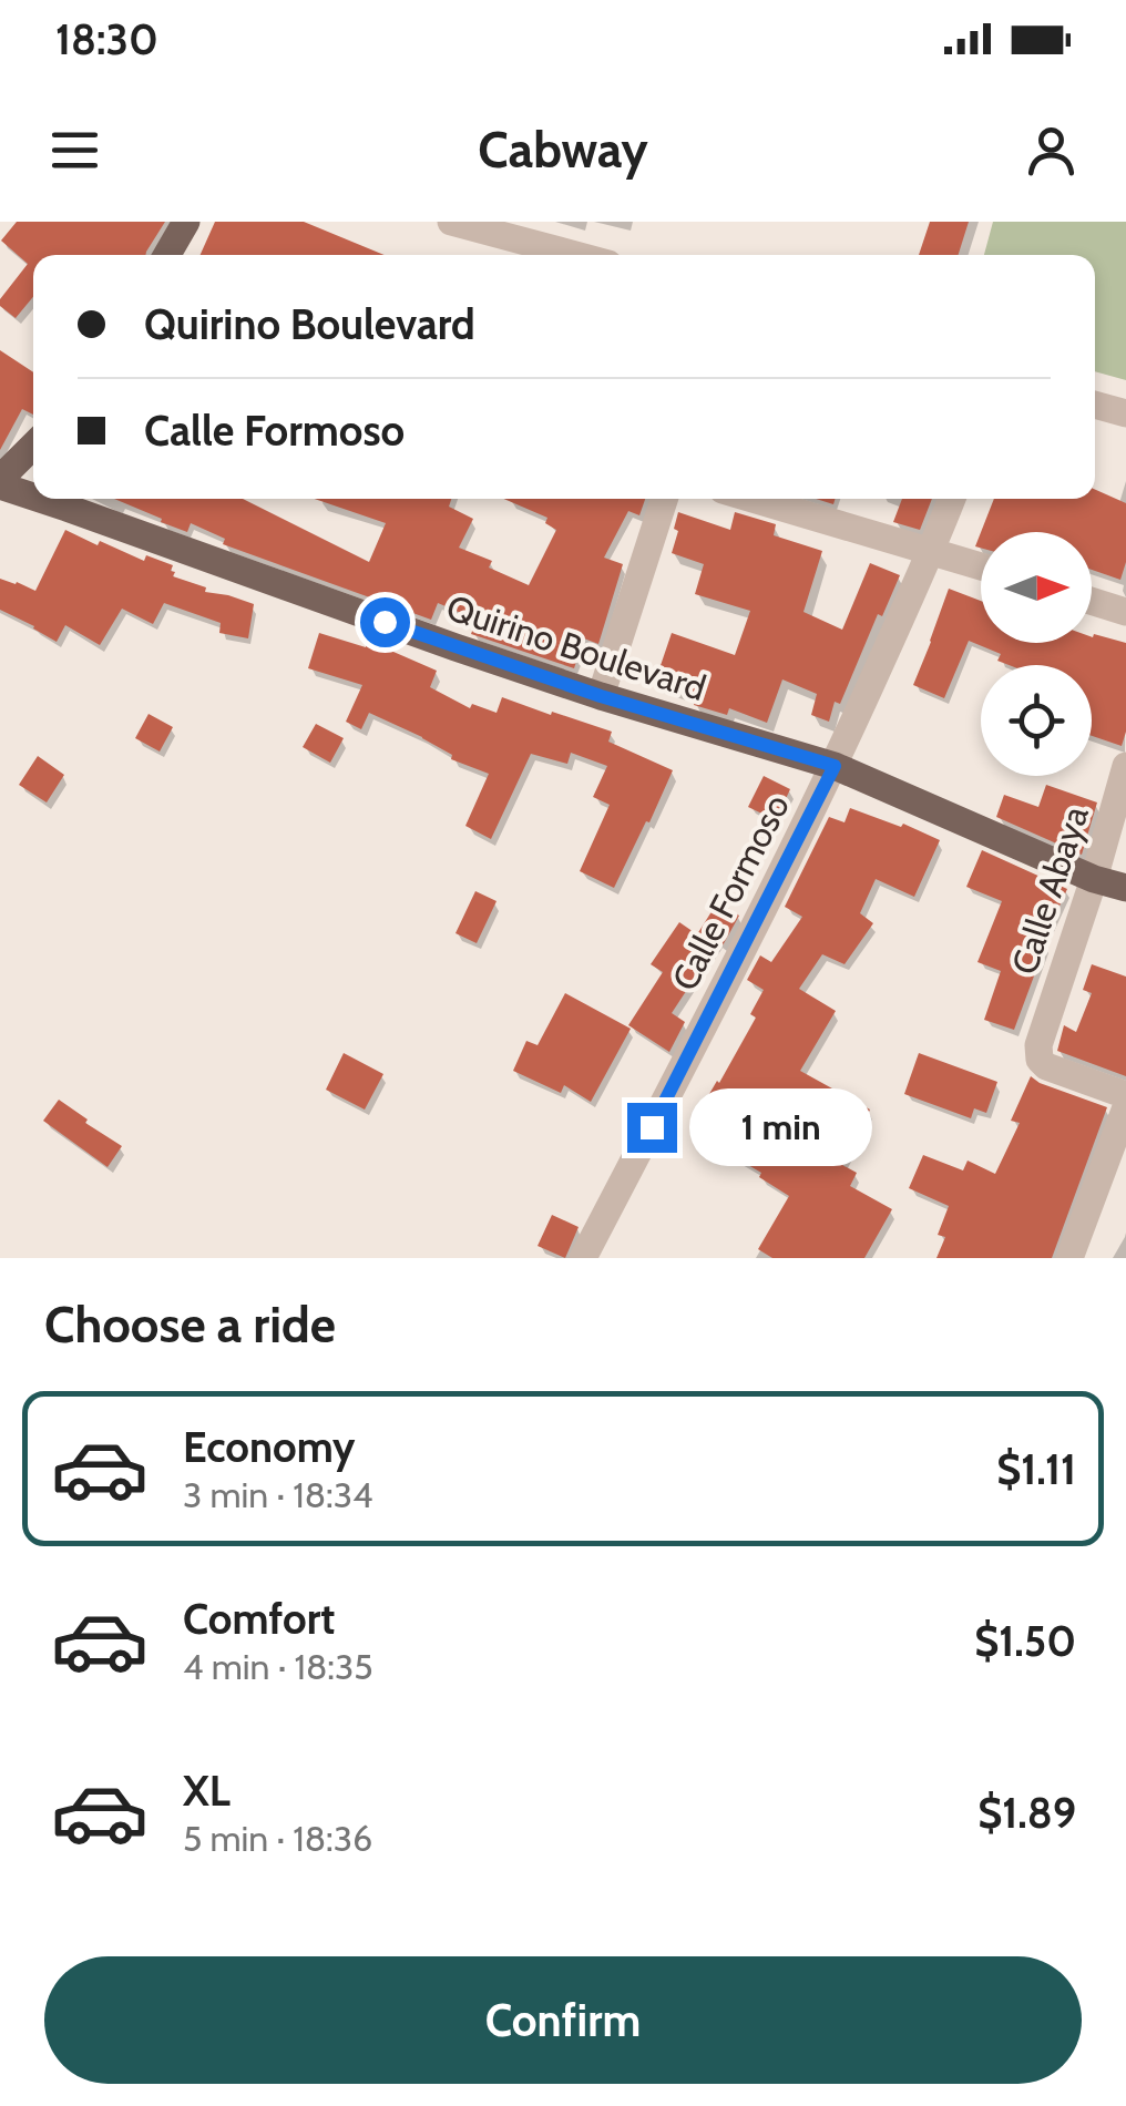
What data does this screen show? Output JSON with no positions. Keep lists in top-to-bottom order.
{
  "streets": {
    "main road": ["Quirino Boulevard"],
    "street": ["Calle Abaya", "Calle Formoso"]
  },
  "crossings": [
    ["Quirino Boulevard", "Calle Abaya"],
    ["Quirino Boulevard", "Calle Formoso"]
  ],
  "north": "right",
  "page": {
    "status": "18:30",
    "header": "Cabway",
    "banner": ["Quirino Boulevard", "Calle Formoso"],
    "bubble": "1 min",
    "heading": "Choose a ride",
    "list": [
      {
        "name": "Economy",
        "note": "3 min · 18:34",
        "value": "$1.11"
      },
      {
        "name": "Comfort",
        "note": "4 min · 18:35",
        "value": "$1.50"
      },
      {
        "name": "XL",
        "note": "5 min · 18:36",
        "value": "$1.89"
      }
    ],
    "buttons": "Confirm"
  }
}
